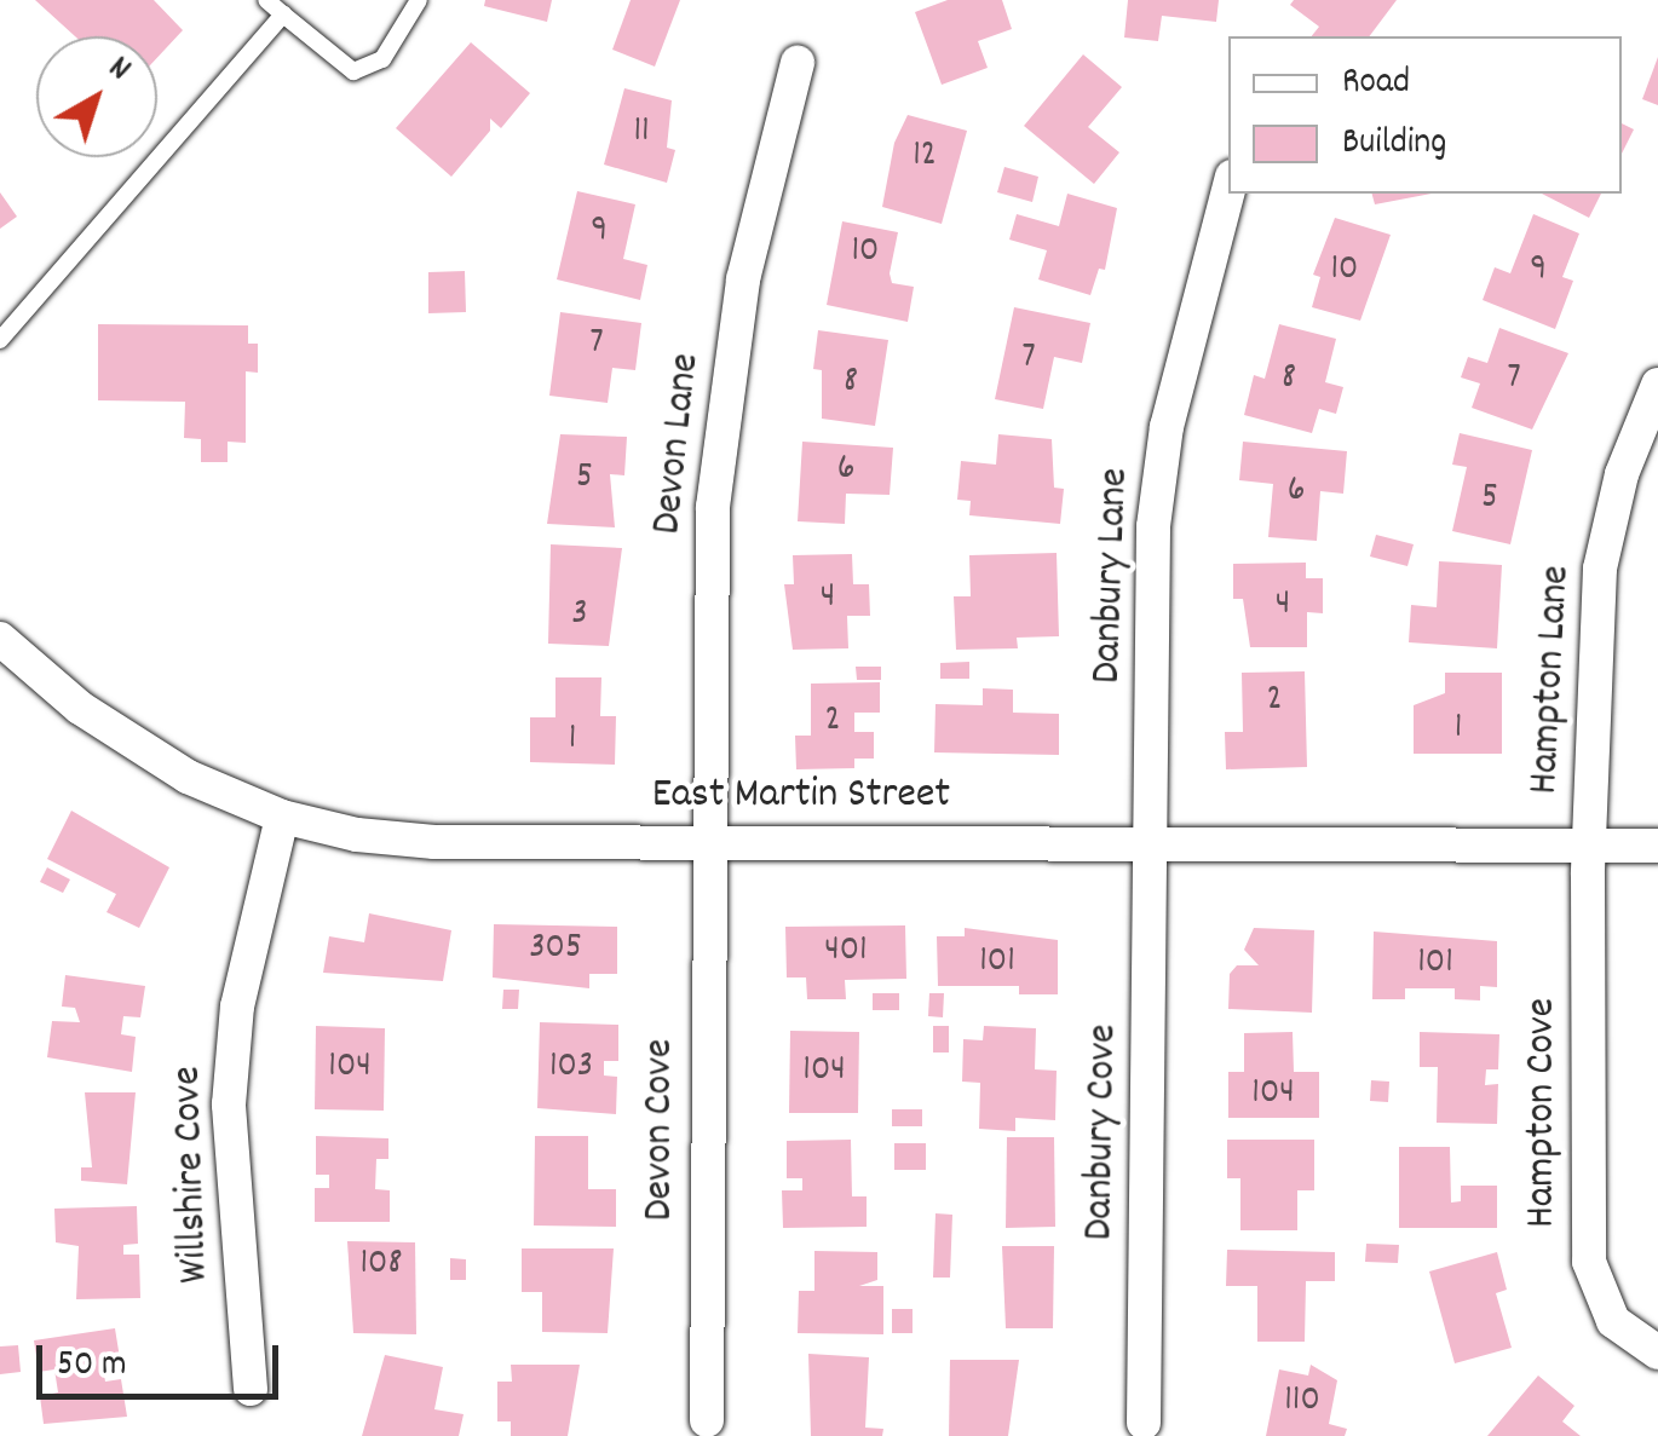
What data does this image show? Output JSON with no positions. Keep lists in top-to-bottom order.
{
  "streets": {
    "street": [
      "Devon Lane",
      "Danbury Lane",
      "Hampton Lane",
      "East Martin Street",
      "Hampton Cove",
      "Devon Cove",
      "Danbury Cove",
      "Willshire Cove"
    ]
  },
  "crossings": [
    ["Devon Lane", "East Martin Street"],
    ["Devon Lane", "Devon Cove"],
    ["Danbury Lane", "East Martin Street"],
    ["Danbury Lane", "Danbury Cove"],
    ["Hampton Lane", "East Martin Street"],
    ["Hampton Lane", "Hampton Cove"],
    ["East Martin Street", "Hampton Cove"],
    ["East Martin Street", "Devon Cove"],
    ["East Martin Street", "Danbury Cove"],
    ["East Martin Street", "Willshire Cove"]
  ],
  "house_numbers": [
    "11",
    "12",
    "9",
    "10",
    "10",
    "9",
    "7",
    "7",
    "8",
    "7",
    "8",
    "6",
    "5",
    "6",
    "5",
    "4",
    "4",
    "3",
    "2",
    "2",
    "1",
    "1",
    "305",
    "401",
    "101",
    "101",
    "104",
    "103",
    "104",
    "104",
    "108",
    "110"
  ],
  "legend": ["Road", "Building"],
  "scale_bar": "50 m",
  "north": "top right"
}
